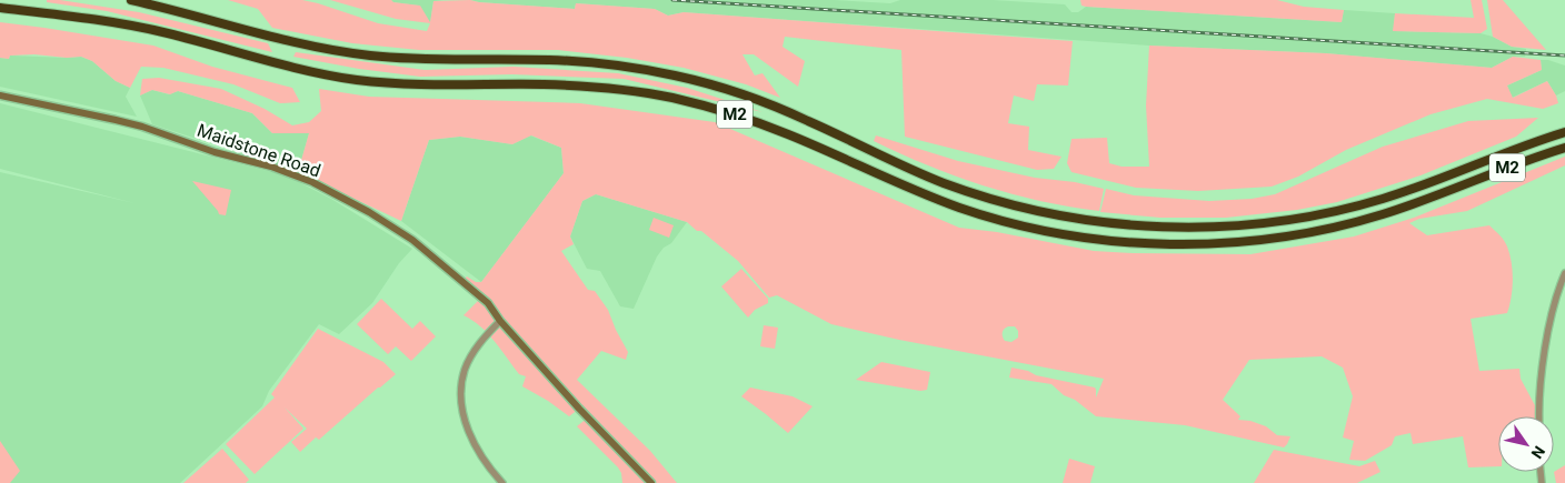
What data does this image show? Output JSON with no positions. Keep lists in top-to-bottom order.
{
  "streets": {
    "highway": ["M2"],
    "main road": ["Maidstone Road"]
  },
  "north": "bottom right"
}
